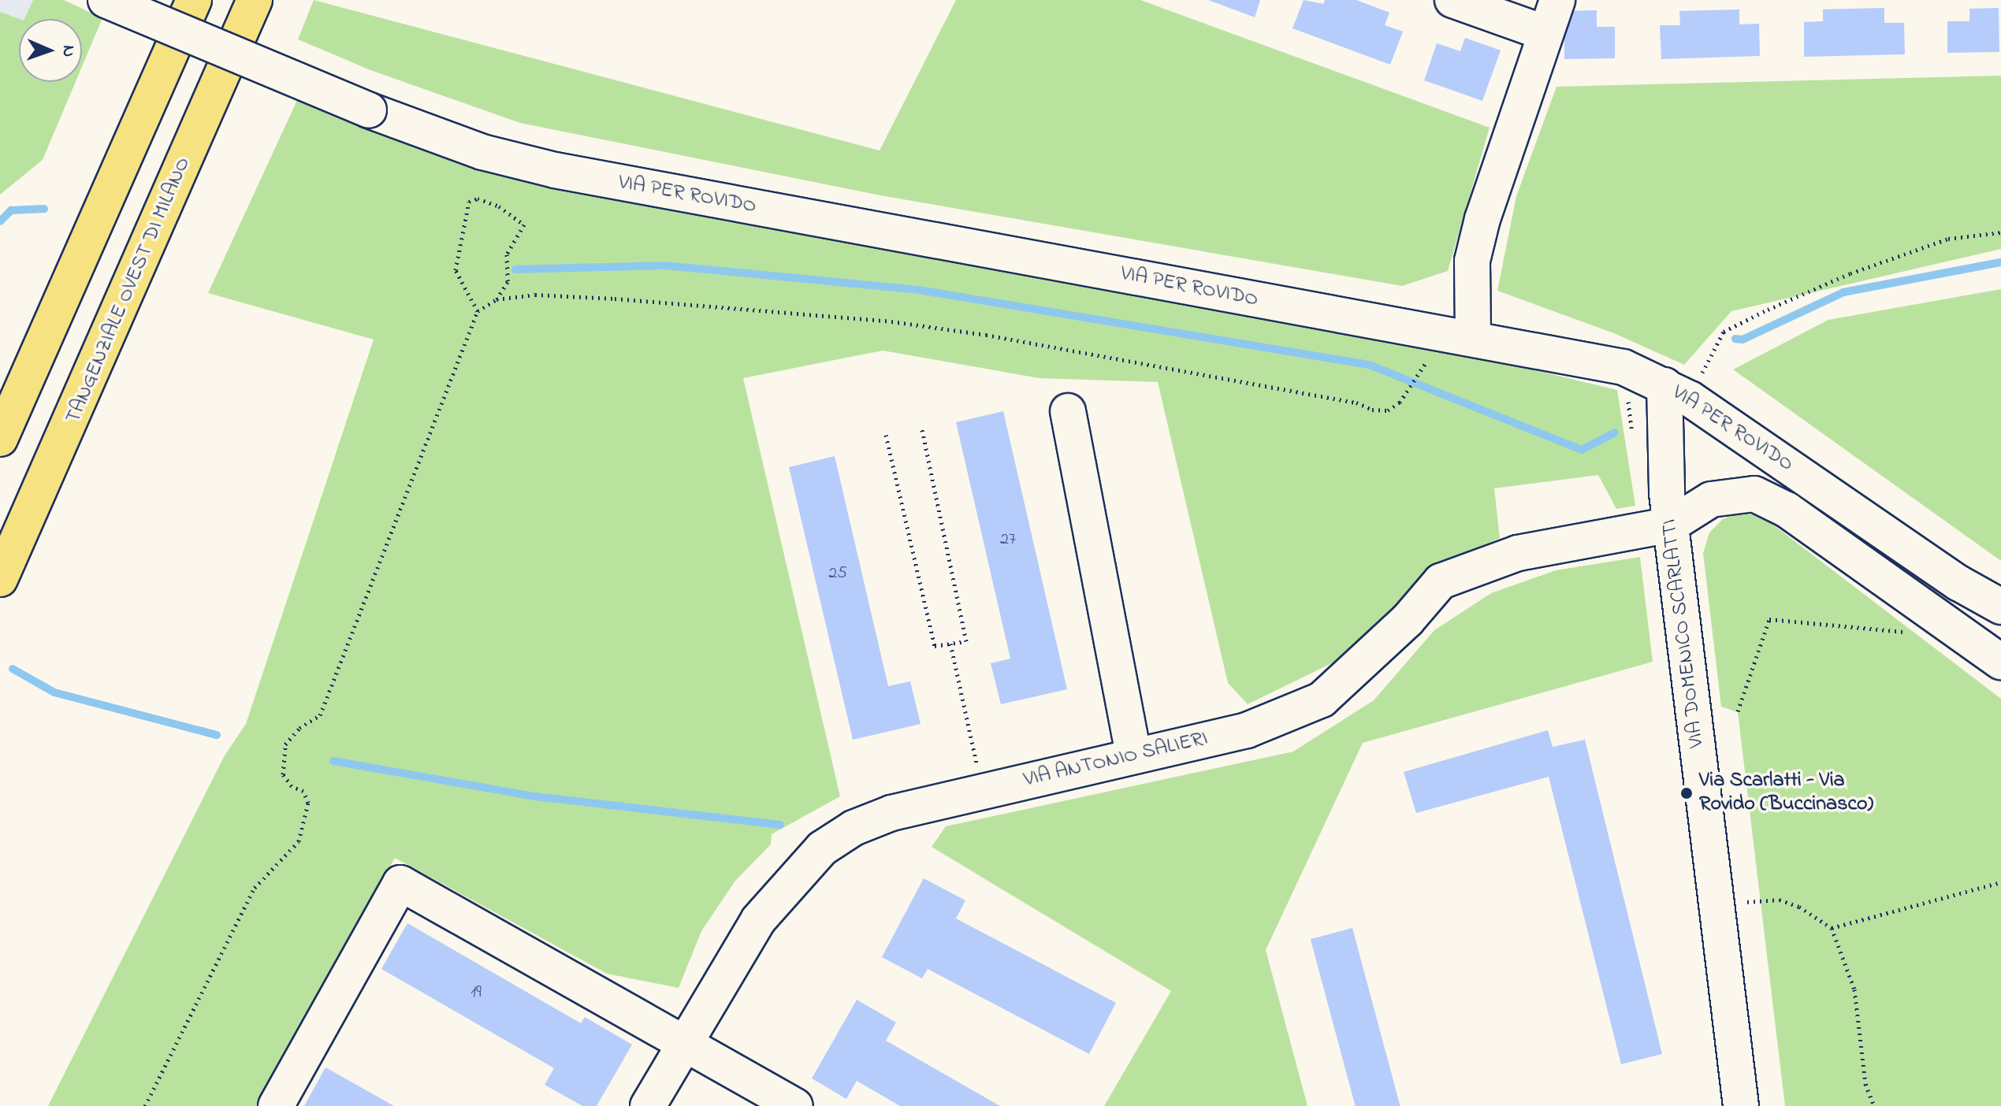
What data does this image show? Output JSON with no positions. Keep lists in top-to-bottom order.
{
  "streets": {
    "highway": ["TANGENZIALE OVEST DI MILANO"],
    "street": ["VIA PER ROVIDO", "VIA DOMENICO SCARLATTI", "VIA ANTONIO SALIERI"]
  },
  "crossings": [
    ["VIA PER ROVIDO", "VIA DOMENICO SCARLATTI"],
    ["VIA DOMENICO SCARLATTI", "VIA ANTONIO SALIERI"]
  ],
  "places": ["Via Scarlatti - Via Rovido (Buccinasco)"],
  "house_numbers": ["27", "25", "19"],
  "north": "right"
}
